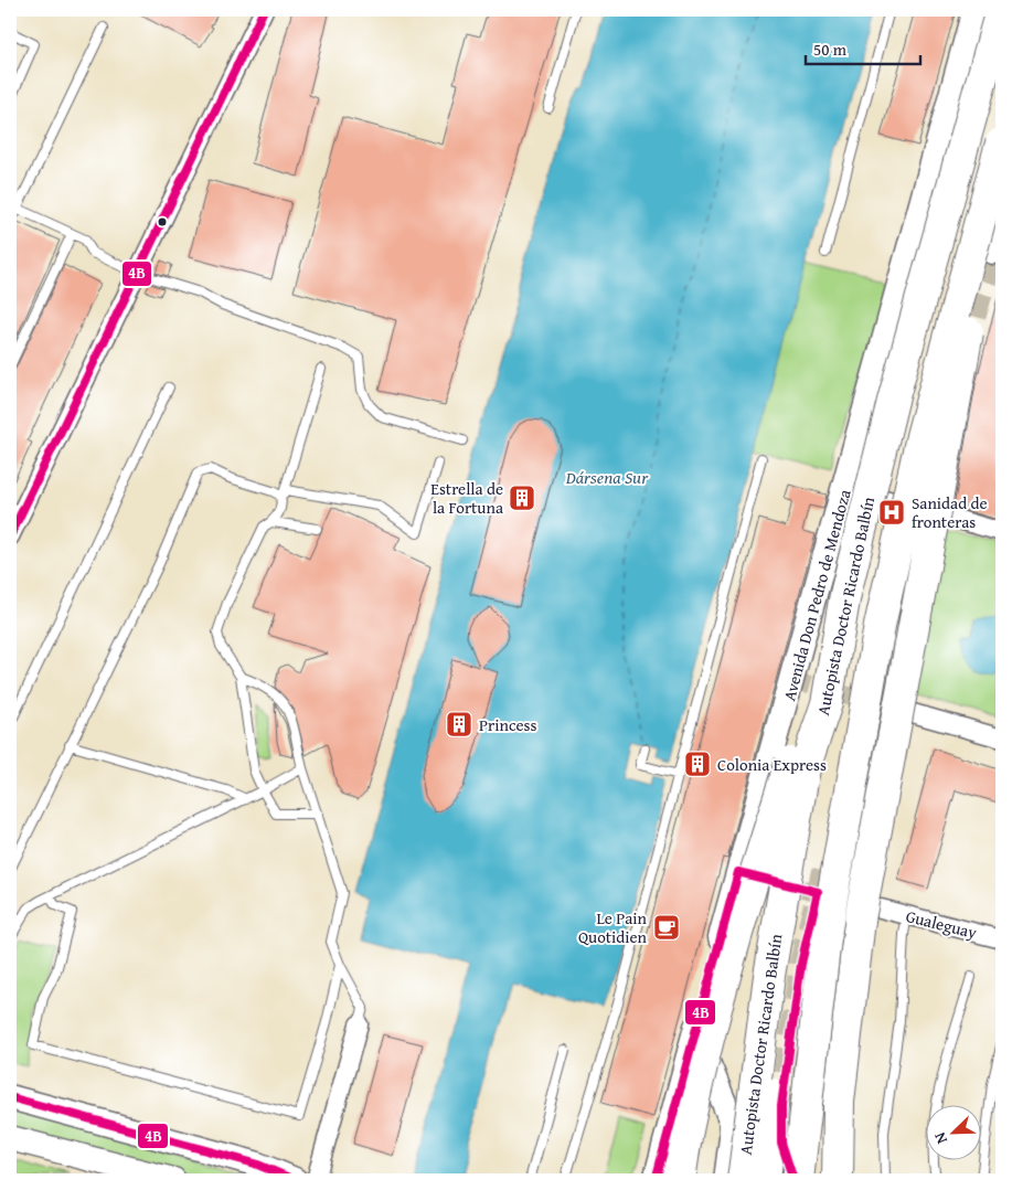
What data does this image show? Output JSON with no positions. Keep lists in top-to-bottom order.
{
  "streets": {
    "highway": ["Autopista Doctor Ricardo Balbín"],
    "main road": ["Avenida Don Pedro de Mendoza"],
    "street": ["Gualeguay"]
  },
  "water": ["Dársena Sur"],
  "places": {
    "building": ["Estrella de la Fortuna", "Princess", "Colonia Express"],
    "hospital": ["Sanidad de fronteras"],
    "cafe": ["Le Pain Quotidien"]
  },
  "lines": ["transit line 4B"],
  "scale_bar": "50 m",
  "north": "bottom left"
}
